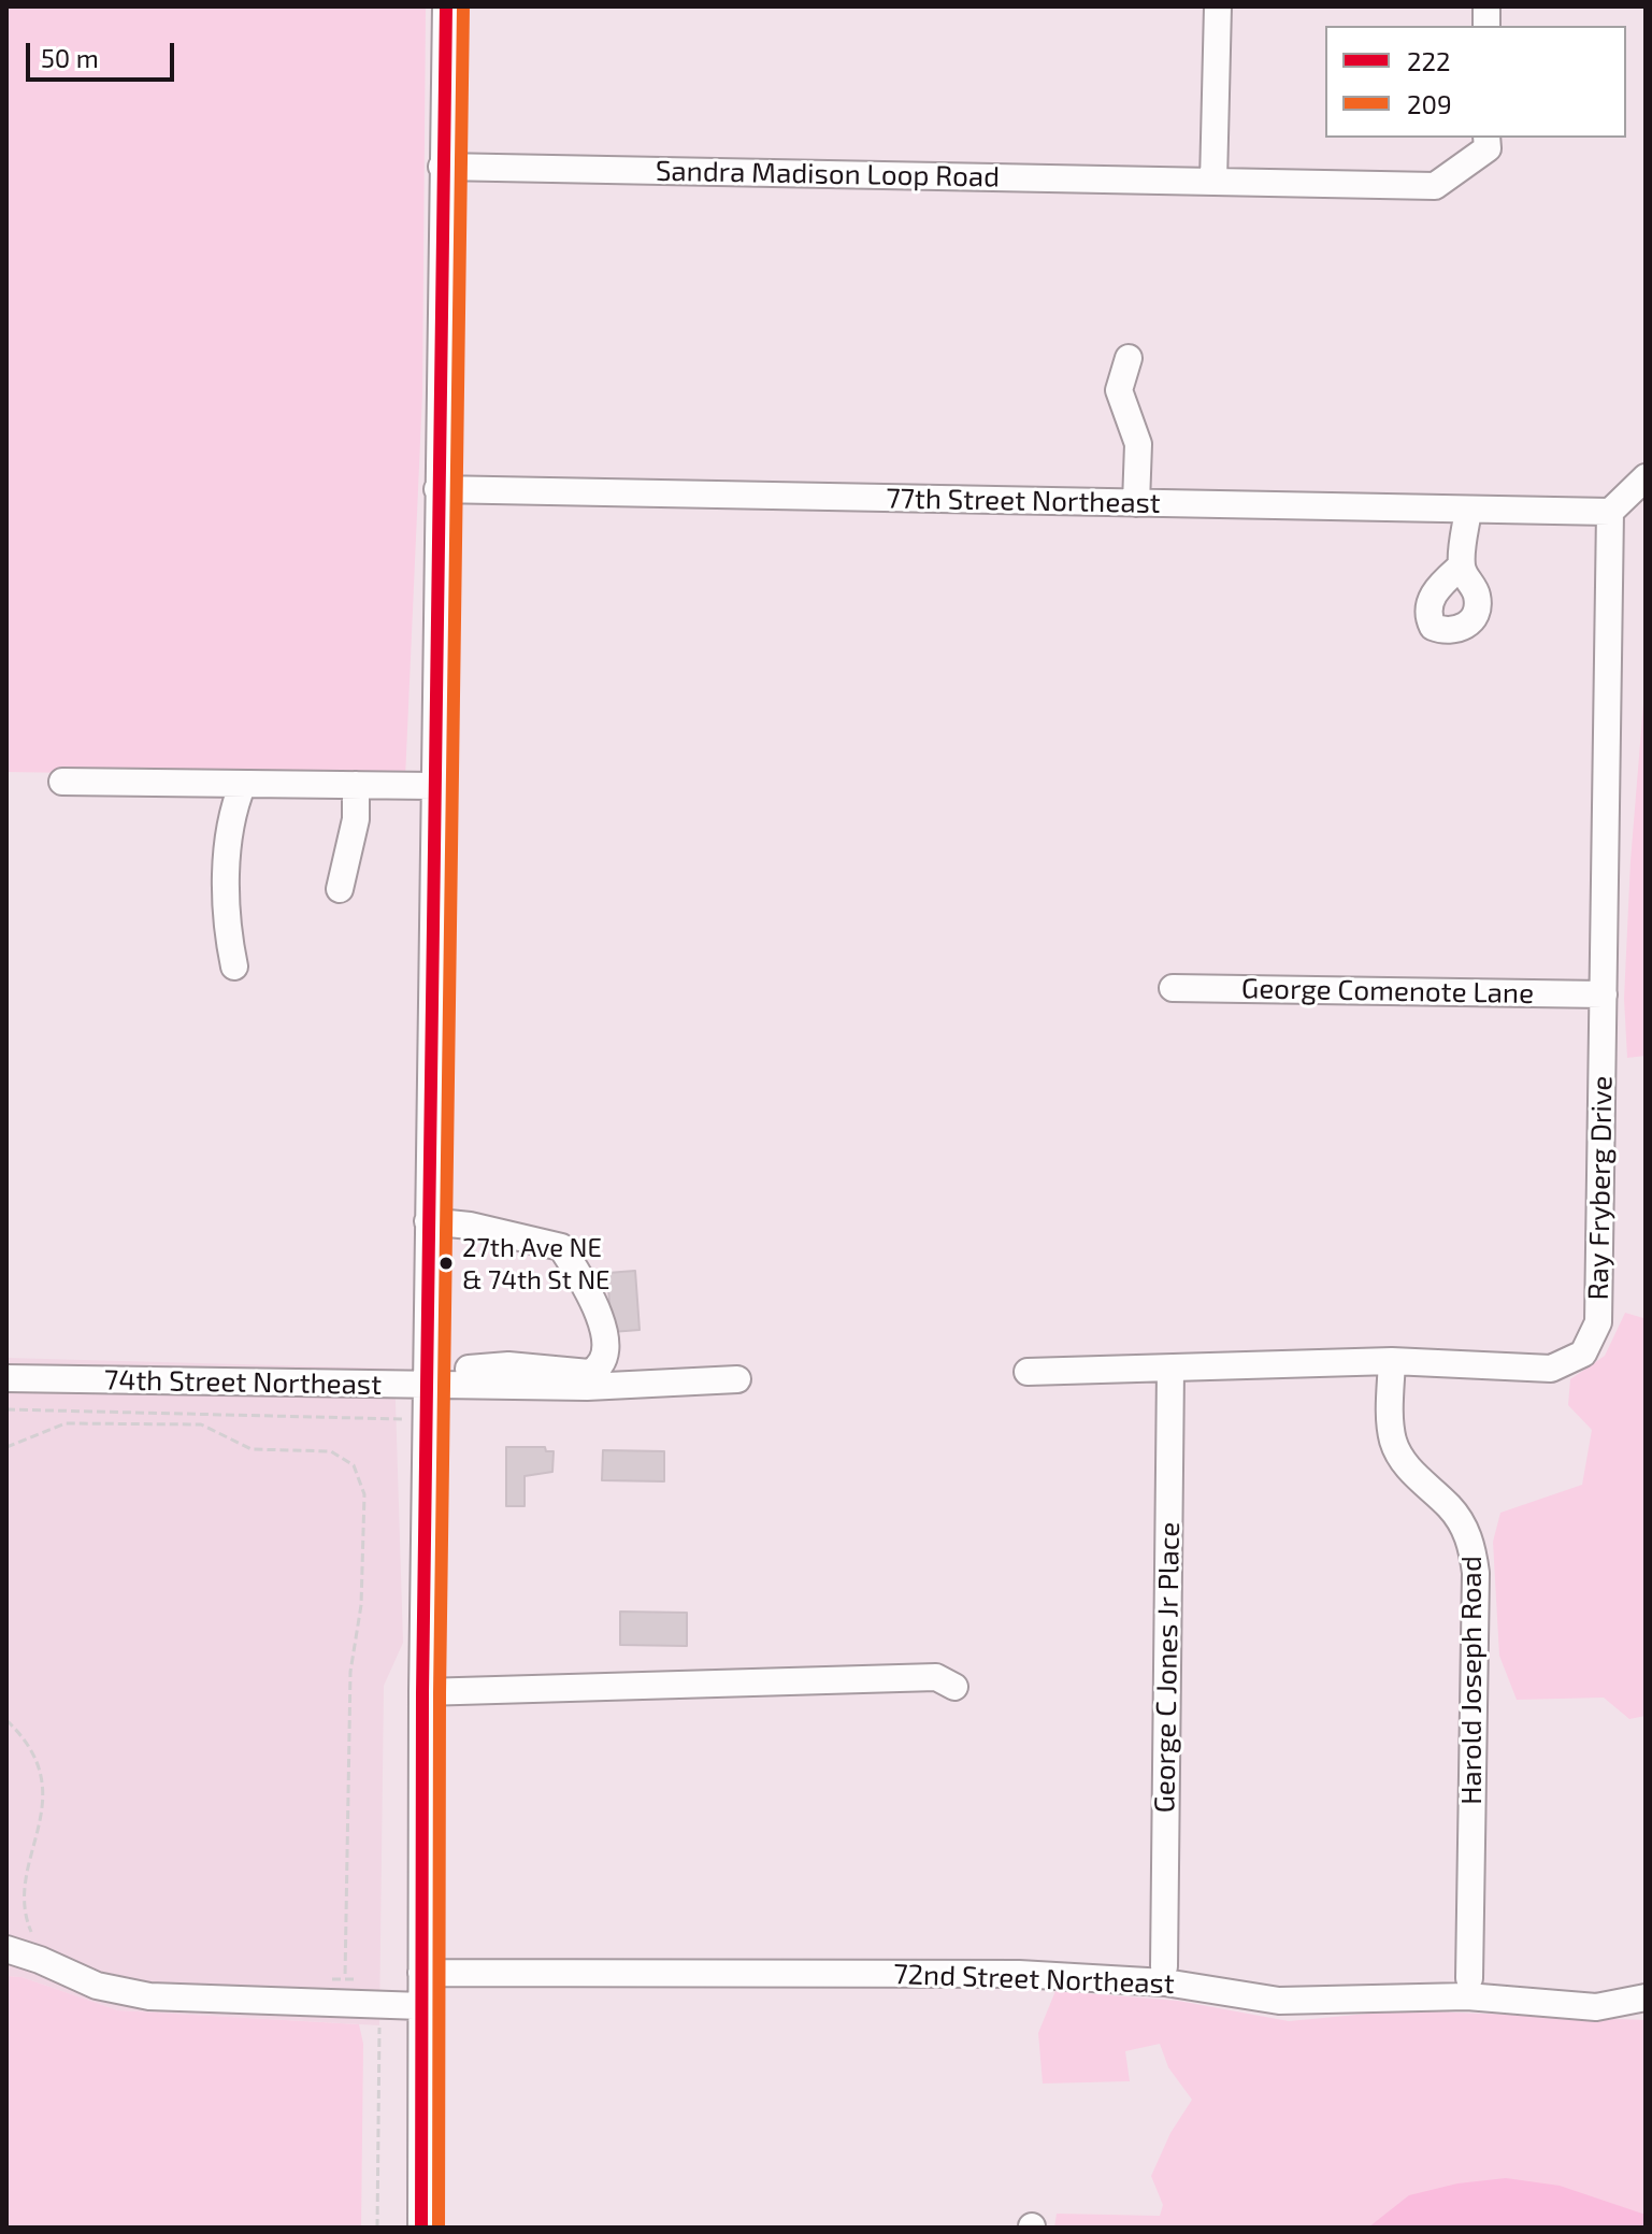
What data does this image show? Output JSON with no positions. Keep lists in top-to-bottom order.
{
  "streets": {
    "street": [
      "Sandra Madison Loop Road",
      "77th Street Northeast",
      "George Comenote Lane",
      "Ray Fryberg Drive",
      "74th Street Northeast",
      "George C Jones Jr Place",
      "Harold Joseph Road",
      "72nd Street Northeast"
    ]
  },
  "crossings": [
    ["77th Street Northeast", "Ray Fryberg Drive"],
    ["George Comenote Lane", "Ray Fryberg Drive"],
    ["Ray Fryberg Drive", "George C Jones Jr Place"],
    ["Ray Fryberg Drive", "Harold Joseph Road"]
  ],
  "places": ["27th Ave NE & 74th St NE"],
  "lines": ["transit line 222", "transit line 209"],
  "legend": ["222", "209"],
  "scale_bar": "50 m"
}
